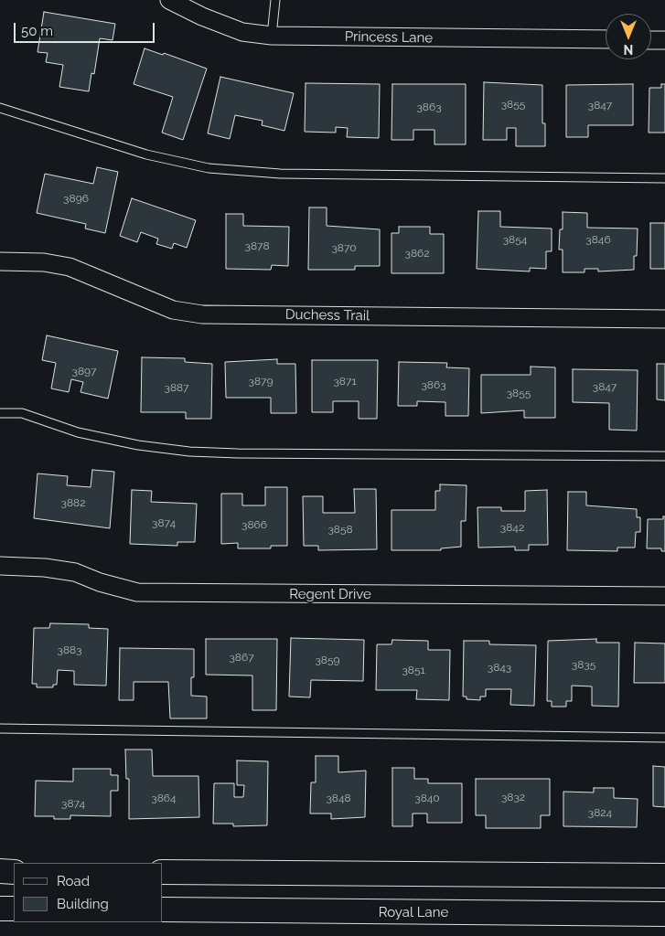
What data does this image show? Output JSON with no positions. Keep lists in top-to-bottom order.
{
  "streets": {
    "main road": ["Royal Lane"],
    "street": ["Princess Lane", "Duchess Trail", "Regent Drive"]
  },
  "house_numbers": [
    "3855",
    "3847",
    "3863",
    "3896",
    "3854",
    "3846",
    "3878",
    "3870",
    "3862",
    "3897",
    "3879",
    "3871",
    "3863",
    "3847",
    "3887",
    "3855",
    "3882",
    "3874",
    "3866",
    "3842",
    "3858",
    "3883",
    "3867",
    "3859",
    "3835",
    "3843",
    "3851",
    "3832",
    "3864",
    "3848",
    "3840",
    "3874",
    "3824"
  ],
  "legend": ["Road", "Building"],
  "scale_bar": "50 m",
  "north": "bottom"
}
